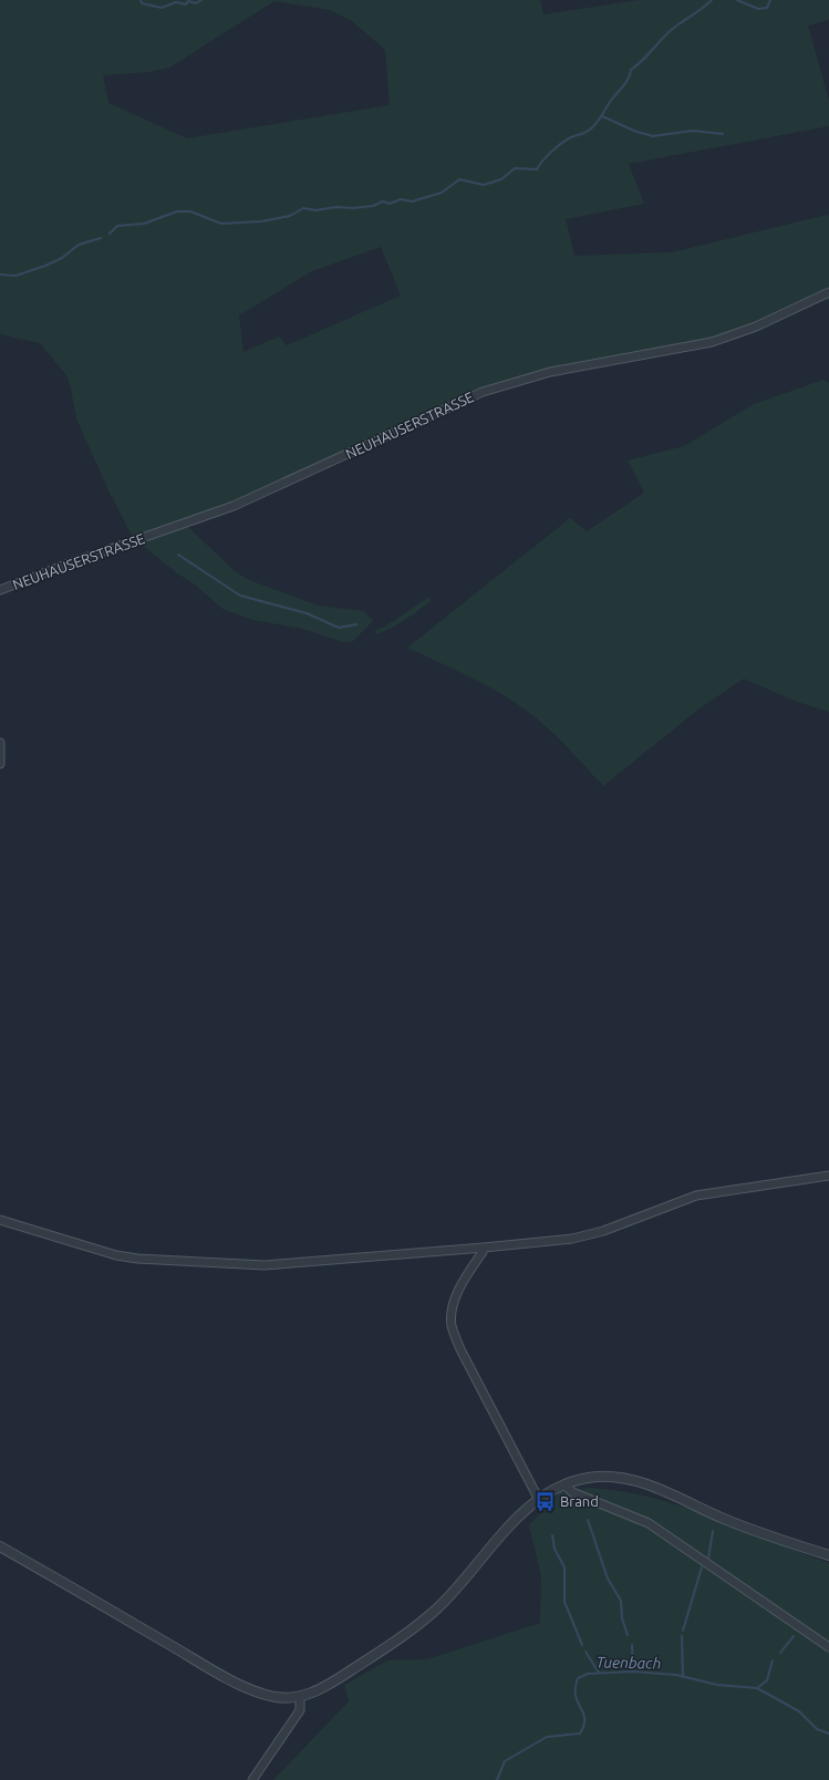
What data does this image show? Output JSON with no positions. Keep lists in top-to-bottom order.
{
  "streets": {
    "street": ["NEUHAUSERSTRASSE"]
  },
  "water": ["Tuenbach"],
  "places": {
    "bus stop": ["Brand"]
  }
}
